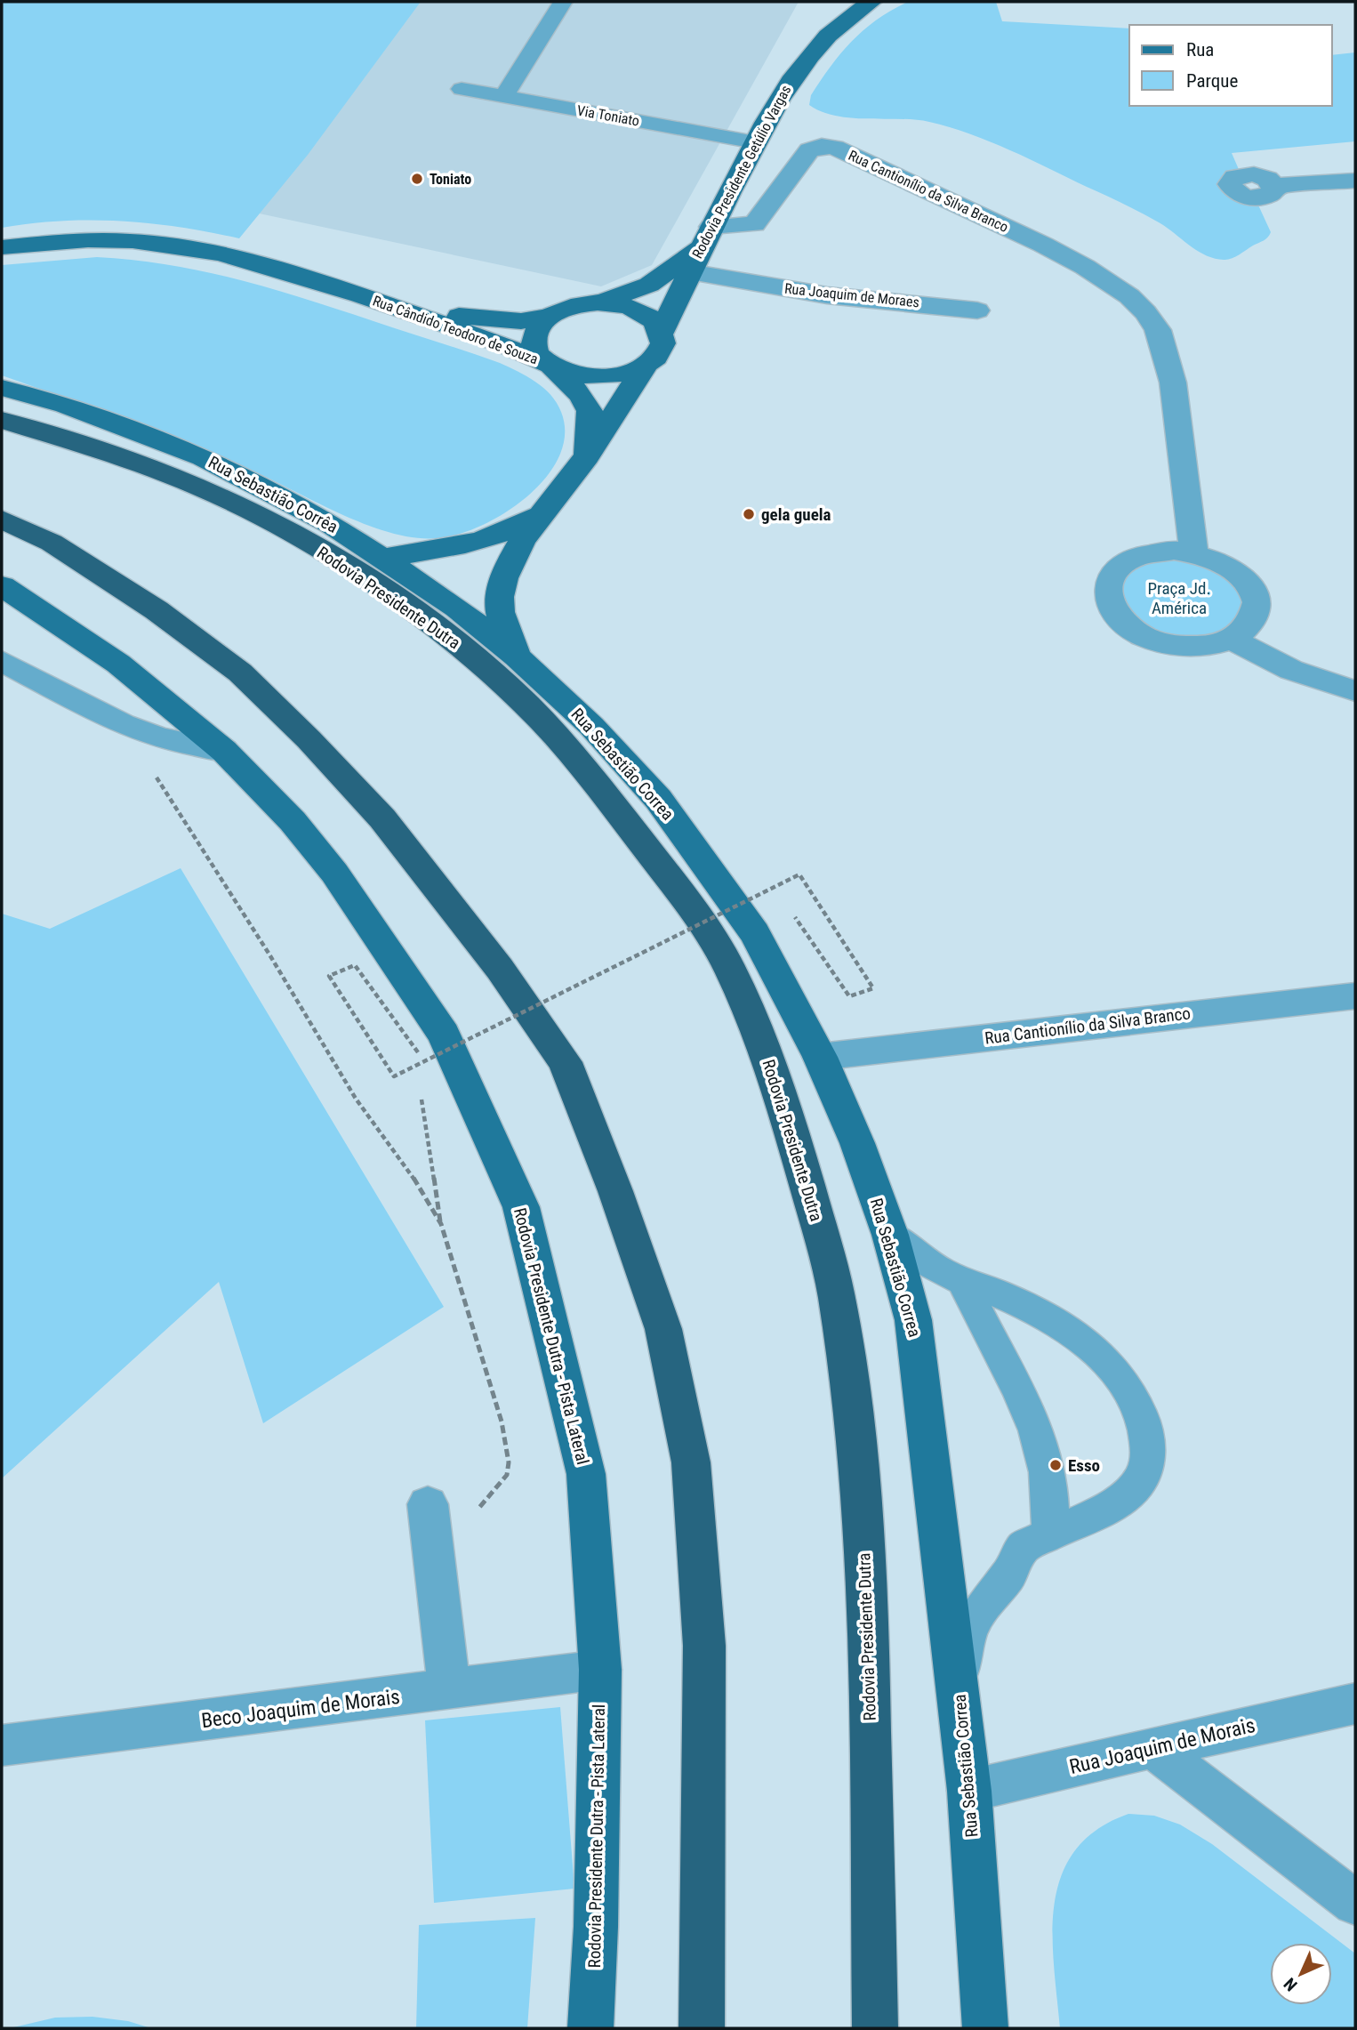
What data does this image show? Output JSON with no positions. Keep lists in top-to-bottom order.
{
  "streets": {
    "highway": ["Rodovia Presidente Dutra"],
    "main road": [
      "Rodovia Presidente Getúlio Vargas",
      "Rua Cândido Teodoro de Souza",
      "Rua Sebastião Corrêa",
      "Rua Sebastião Correa",
      "Rodovia Presidente Dutra - Pista Lateral"
    ],
    "street": [
      "Rua Cantionílio da Silva Branco",
      "Rua Joaquim de Moraes",
      "Beco Joaquim de Morais",
      "Rua Joaquim de Morais"
    ],
    "lane": ["Via Toniato"]
  },
  "crossings": [
    ["Via Toniato", "Rodovia Presidente Getúlio Vargas"],
    ["Rodovia Presidente Getúlio Vargas", "Rua Cantionílio da Silva Branco"],
    ["Rodovia Presidente Getúlio Vargas", "Rua Joaquim de Moraes"],
    ["Rodovia Presidente Getúlio Vargas", "Rua Cândido Teodoro de Souza"],
    ["Rua Cantionílio da Silva Branco", "Rua Sebastião Correa"],
    ["Rua Sebastião Corrêa", "Rua Sebastião Correa"],
    ["Rua Sebastião Correa", "Rua Joaquim de Morais"],
    ["Rodovia Presidente Dutra - Pista Lateral", "Beco Joaquim de Morais"]
  ],
  "parks": ["Praça Jd. América"],
  "places": ["Toniato", "gela guela", "Esso"],
  "legend": ["Rua", "Parque"],
  "north": "bottom left"
}
